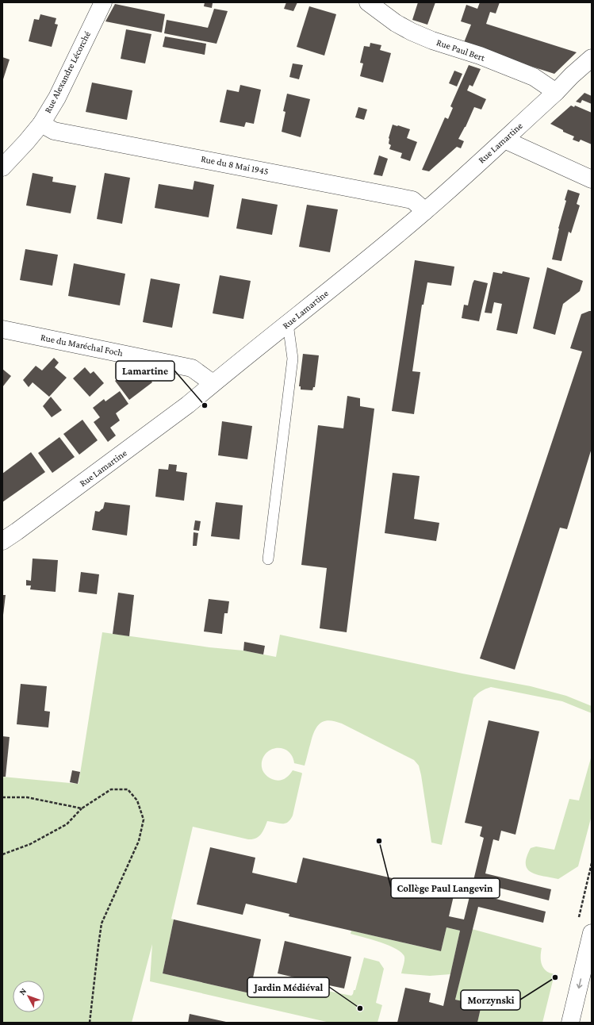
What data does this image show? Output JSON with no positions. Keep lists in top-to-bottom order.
{
  "streets": {
    "street": [
      "Rue Paul Bert",
      "Rue Alexandre Lécorché",
      "Rue Lamartine",
      "Rue du 8 Mai 1945",
      "Rue du Maréchal Foch"
    ]
  },
  "crossings": [
    ["Rue Paul Bert", "Rue Lamartine"],
    ["Rue Alexandre Lécorché", "Rue du 8 Mai 1945"],
    ["Rue Lamartine", "Rue du 8 Mai 1945"],
    ["Rue Lamartine", "Rue du Maréchal Foch"]
  ],
  "places": [
    "Lamartine",
    "Collège Paul Langevin",
    "Morzynski",
    "Jardin Médiéval"
  ],
  "north": "top left"
}
